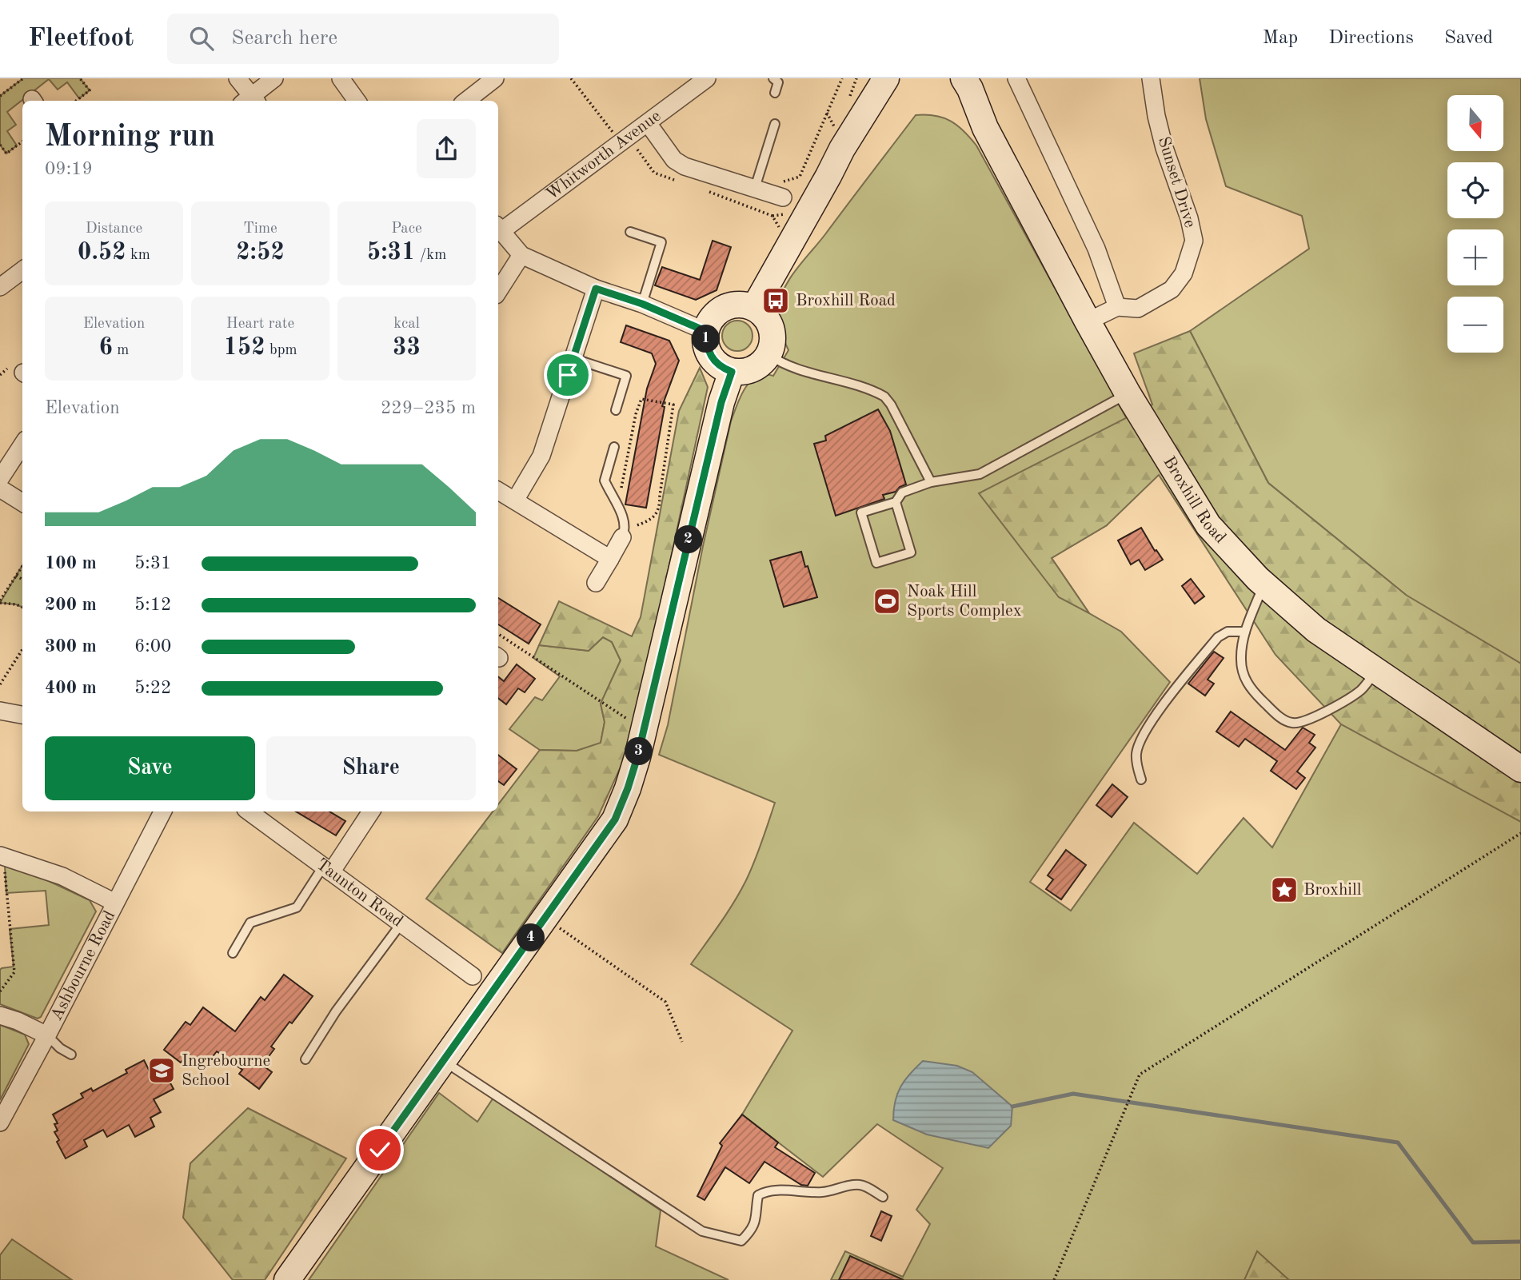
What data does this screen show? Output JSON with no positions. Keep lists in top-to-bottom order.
{
  "streets": {
    "street": [
      "Whitworth Avenue",
      "Sunset Drive",
      "Broxhill Road",
      "Taunton Road",
      "Ashbourne Road"
    ]
  },
  "crossings": [
    ["Sunset Drive", "Broxhill Road"]
  ],
  "places": {
    "bus stop": ["Broxhill Road"],
    "sports": ["Noak Hill Sports Complex"],
    "place": ["Broxhill"],
    "school or university": ["Ingrebourne School"]
  },
  "north": "bottom",
  "page": {
    "header": "Fleetfoot",
    "search": "Search here",
    "nav": ["Map", "Directions", "Saved"],
    "map_buttons": ["+", "−"],
    "heading": ["Morning run", "09:19"],
    "stats": [
      ["Distance", "0.52 km"],
      ["Time", "2:52"],
      ["Pace", "5:31 /km"],
      ["Elevation", "6 m"],
      ["Heart rate", "152 bpm"],
      ["kcal", "33"]
    ],
    "pins": [
      "1",
      "2",
      "3",
      "4"
    ],
    "chart": ["Elevation", "229–235 m"],
    "list": [
      {
        "name": "100 m",
        "note": "5:31"
      },
      {
        "name": "200 m",
        "note": "5:12"
      },
      {
        "name": "300 m",
        "note": "6:00"
      },
      {
        "name": "400 m",
        "note": "5:22"
      }
    ],
    "buttons": ["Save", "Share"]
  }
}
